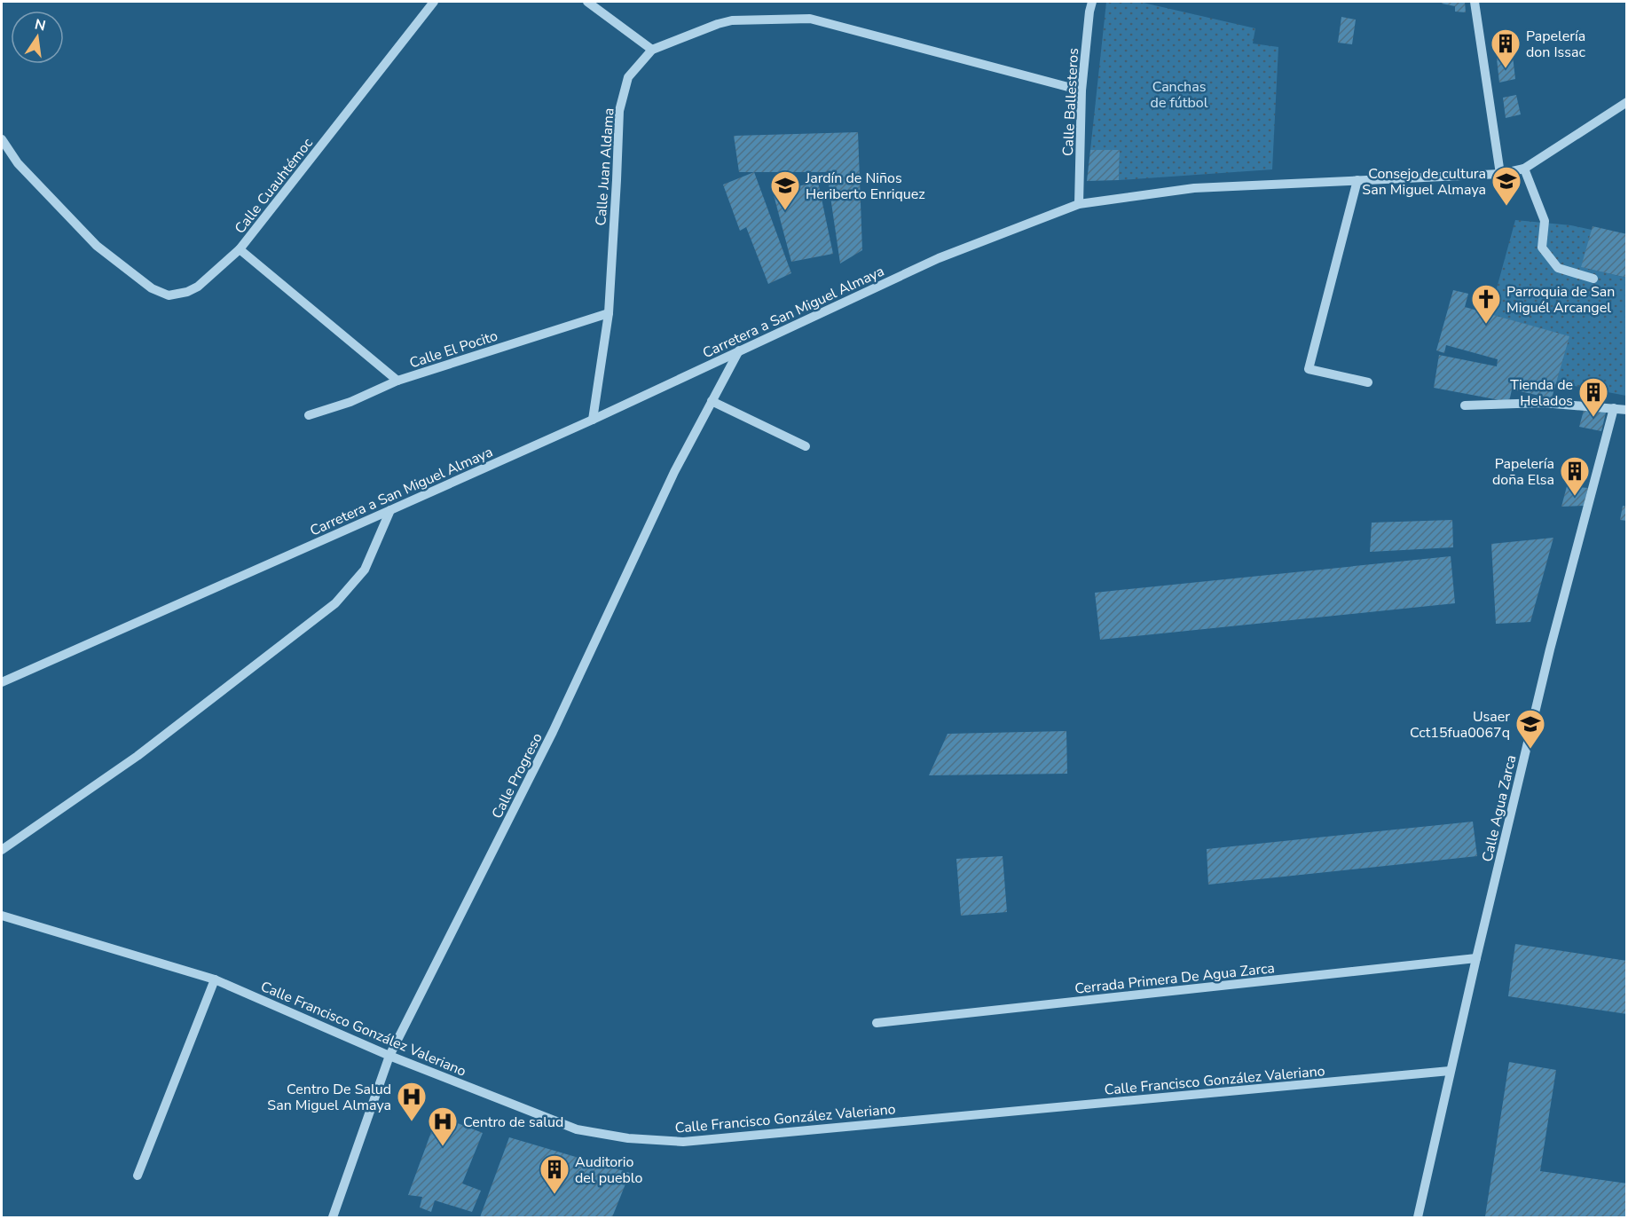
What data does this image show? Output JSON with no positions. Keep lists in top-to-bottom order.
{
  "streets": {
    "street": [
      "Calle Ballesteros",
      "Calle Juan Aldama",
      "Calle Cuauhtémoc",
      "Carretera a San Miguel Almaya",
      "Calle El Pocito",
      "Calle Progreso",
      "Calle Agua Zarca",
      "Cerrada Primera De Agua Zarca",
      "Calle Francisco González Valeriano"
    ]
  },
  "crossings": [
    ["Calle Ballesteros", "Calle Juan Aldama"],
    ["Calle Ballesteros", "Carretera a San Miguel Almaya"],
    ["Calle Juan Aldama", "Carretera a San Miguel Almaya"],
    ["Calle Juan Aldama", "Calle El Pocito"],
    ["Calle Cuauhtémoc", "Calle El Pocito"],
    ["Carretera a San Miguel Almaya", "Calle Progreso"],
    ["Calle Progreso", "Calle Francisco González Valeriano"],
    ["Calle Agua Zarca", "Cerrada Primera De Agua Zarca"],
    ["Calle Agua Zarca", "Calle Francisco González Valeriano"]
  ],
  "parks": ["Canchas de fútbol"],
  "places": {
    "building": [
      "Papelería don Issac",
      "Tienda de Helados",
      "Papelería doña Elsa",
      "Auditorio del pueblo"
    ],
    "school or university": ["Consejo de cultura San Miguel Almaya", "Jardín de Niños Heriberto Enriquez", "Usaer Cct15fua0067q"],
    "church": ["Parroquia de San Miguél Arcangel"],
    "hospital": ["Centro De Salud San Miguel Almaya", "Centro de salud"]
  },
  "north": "top"
}
